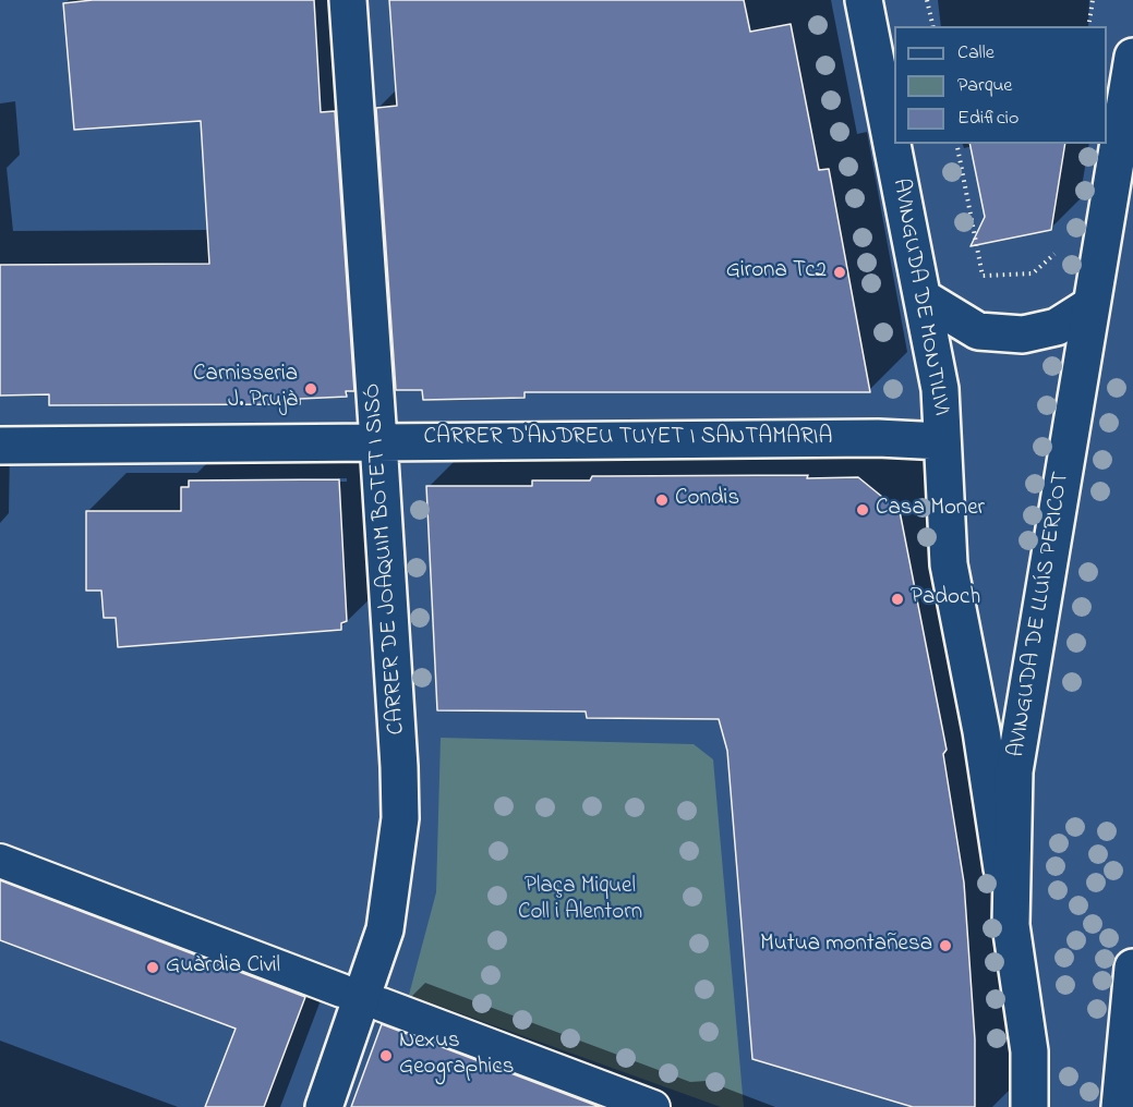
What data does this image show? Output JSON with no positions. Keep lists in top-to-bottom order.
{
  "streets": {
    "street": [
      "AVINGUDA DE MONTILIVI",
      "CARRER D'ANDREU TUYET I SANTAMARIA",
      "CARRER DE JOAQUIM BOTET I SISÓ",
      "AVINGUDA DE LLUÍS PERICOT"
    ]
  },
  "crossings": [
    ["AVINGUDA DE MONTILIVI", "CARRER D'ANDREU TUYET I SANTAMARIA"],
    ["AVINGUDA DE MONTILIVI", "AVINGUDA DE LLUÍS PERICOT"],
    ["CARRER D'ANDREU TUYET I SANTAMARIA", "CARRER DE JOAQUIM BOTET I SISÓ"],
    ["CARRER D'ANDREU TUYET I SANTAMARIA", "AVINGUDA DE LLUÍS PERICOT"]
  ],
  "parks": ["Plaça Miquel Coll i Alentorn"],
  "places": [
    "Girona Tc2",
    "Carnisseria J. Prujà",
    "Condis",
    "Casa Moner",
    "Padoch",
    "Mutua montañesa",
    "Guàrdia Civil",
    "Nexus Geographics"
  ],
  "legend": ["Calle", "Parque", "Edificio"]
}
